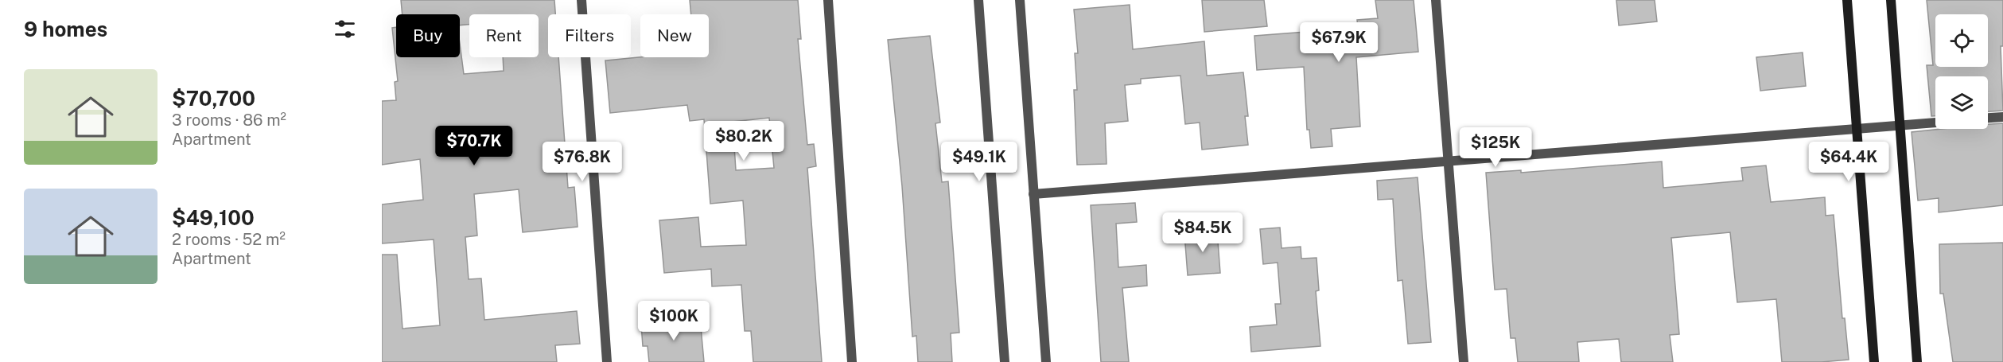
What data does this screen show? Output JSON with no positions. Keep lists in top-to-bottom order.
{
  "page": {
    "heading": "9 homes",
    "chip": [
      "Buy",
      "Rent",
      "Filters",
      "New"
    ],
    "price": [
      "$67.9K",
      "$80.2K",
      "$70.7K",
      "$125K",
      "$76.8K",
      "$49.1K",
      "$64.4K",
      "$84.5K",
      "$100K"
    ],
    "list": [
      {
        "name": "$70,700",
        "note": "3 rooms · 86 m² · Apartment"
      },
      {
        "name": "$49,100",
        "note": "2 rooms · 52 m² · Apartment"
      }
    ]
  }
}
